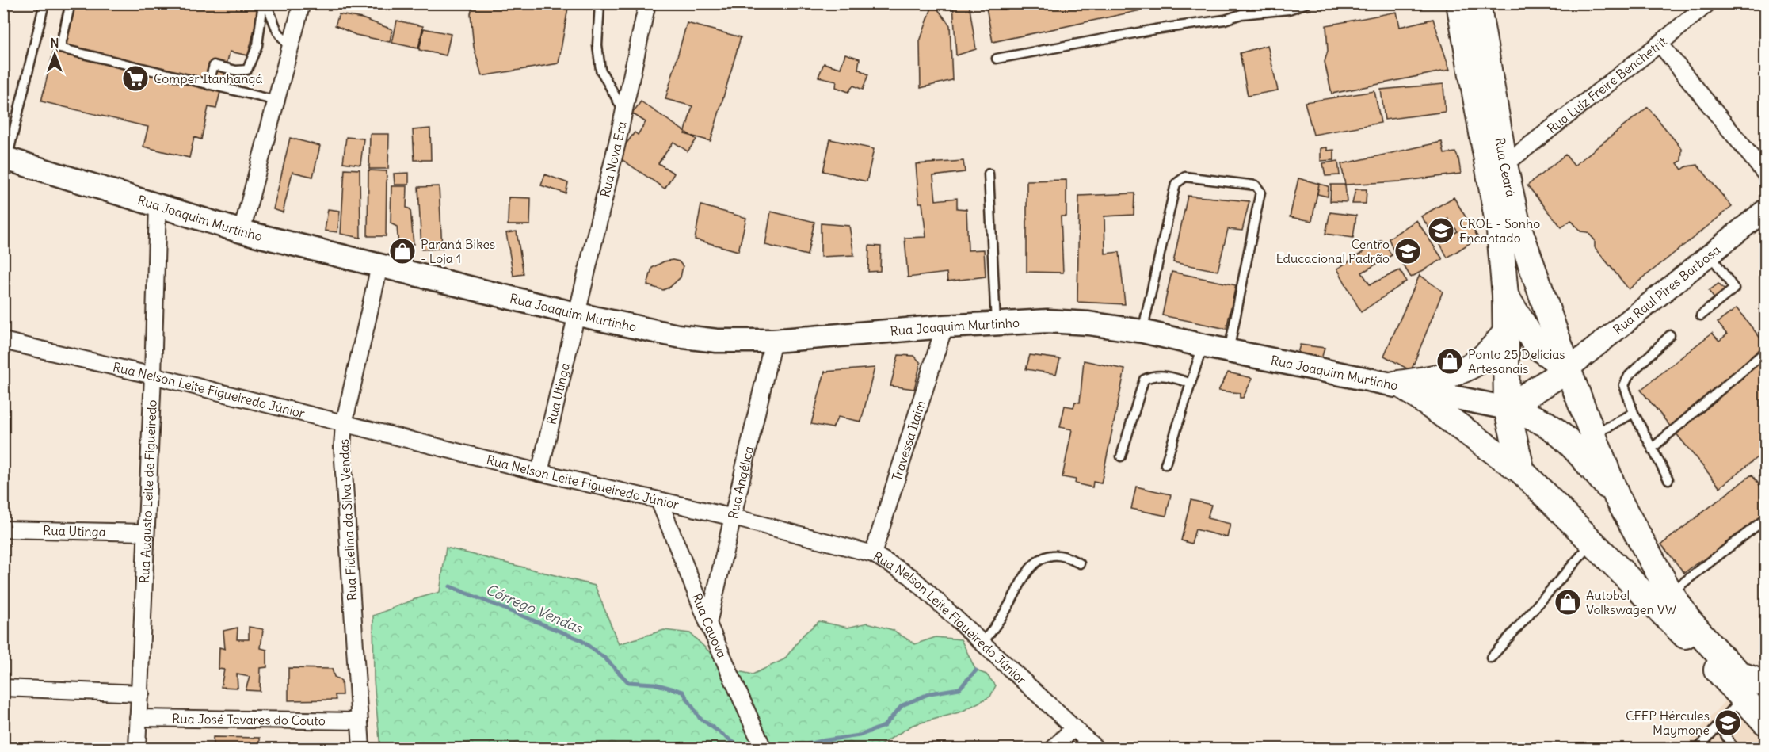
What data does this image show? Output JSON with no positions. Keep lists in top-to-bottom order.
{
  "streets": {
    "main road": ["Rua Ceará", "Rua Joaquim Murtinho"],
    "street": [
      "Rua Luíz Freire Benchetrit",
      "Rua Nova Era",
      "Rua Raul Pires Barbosa",
      "Rua Nelson Leite Figueiredo Júnior",
      "Rua Utinga",
      "Travessa Itaim",
      "Rua Angélica",
      "Rua Augusto Leite de Figueiredo",
      "Rua Fidelina da Silva Vendas",
      "Rua Cayova",
      "Rua José Tavares do Couto"
    ]
  },
  "crossings": [
    ["Rua Luíz Freire Benchetrit", "Rua Ceará"],
    ["Rua Nova Era", "Rua Joaquim Murtinho"],
    ["Rua Nova Era", "Rua Utinga"],
    ["Rua Ceará", "Rua Joaquim Murtinho"],
    ["Rua Ceará", "Rua Raul Pires Barbosa"],
    ["Rua Joaquim Murtinho", "Rua Utinga"],
    ["Rua Joaquim Murtinho", "Travessa Itaim"],
    ["Rua Joaquim Murtinho", "Rua Angélica"],
    ["Rua Joaquim Murtinho", "Rua Augusto Leite de Figueiredo"],
    ["Rua Joaquim Murtinho", "Rua Fidelina da Silva Vendas"],
    ["Rua Nelson Leite Figueiredo Júnior", "Rua Utinga"],
    ["Rua Nelson Leite Figueiredo Júnior", "Travessa Itaim"],
    ["Rua Nelson Leite Figueiredo Júnior", "Rua Angélica"],
    ["Rua Nelson Leite Figueiredo Júnior", "Rua Augusto Leite de Figueiredo"],
    ["Rua Nelson Leite Figueiredo Júnior", "Rua Fidelina da Silva Vendas"],
    ["Rua Nelson Leite Figueiredo Júnior", "Rua Cayova"],
    ["Rua Utinga", "Rua Augusto Leite de Figueiredo"],
    ["Rua Angélica", "Rua Cayova"],
    ["Rua Augusto Leite de Figueiredo", "Rua José Tavares do Couto"],
    ["Rua Fidelina da Silva Vendas", "Rua José Tavares do Couto"]
  ],
  "water": ["Córrego Vendas"],
  "places": {
    "supermarket": ["Comper Itanhangá"],
    "school or university": ["CROE - Sonho Encantado", "Centro Educacional Padrão", "CEEP Hércules Maymone"],
    "shop": ["Paraná Bikes - Loja 1", "Ponto 25 Delícias Artesanais", "Autobel Volkswagen VW"]
  },
  "north": "top"
}
